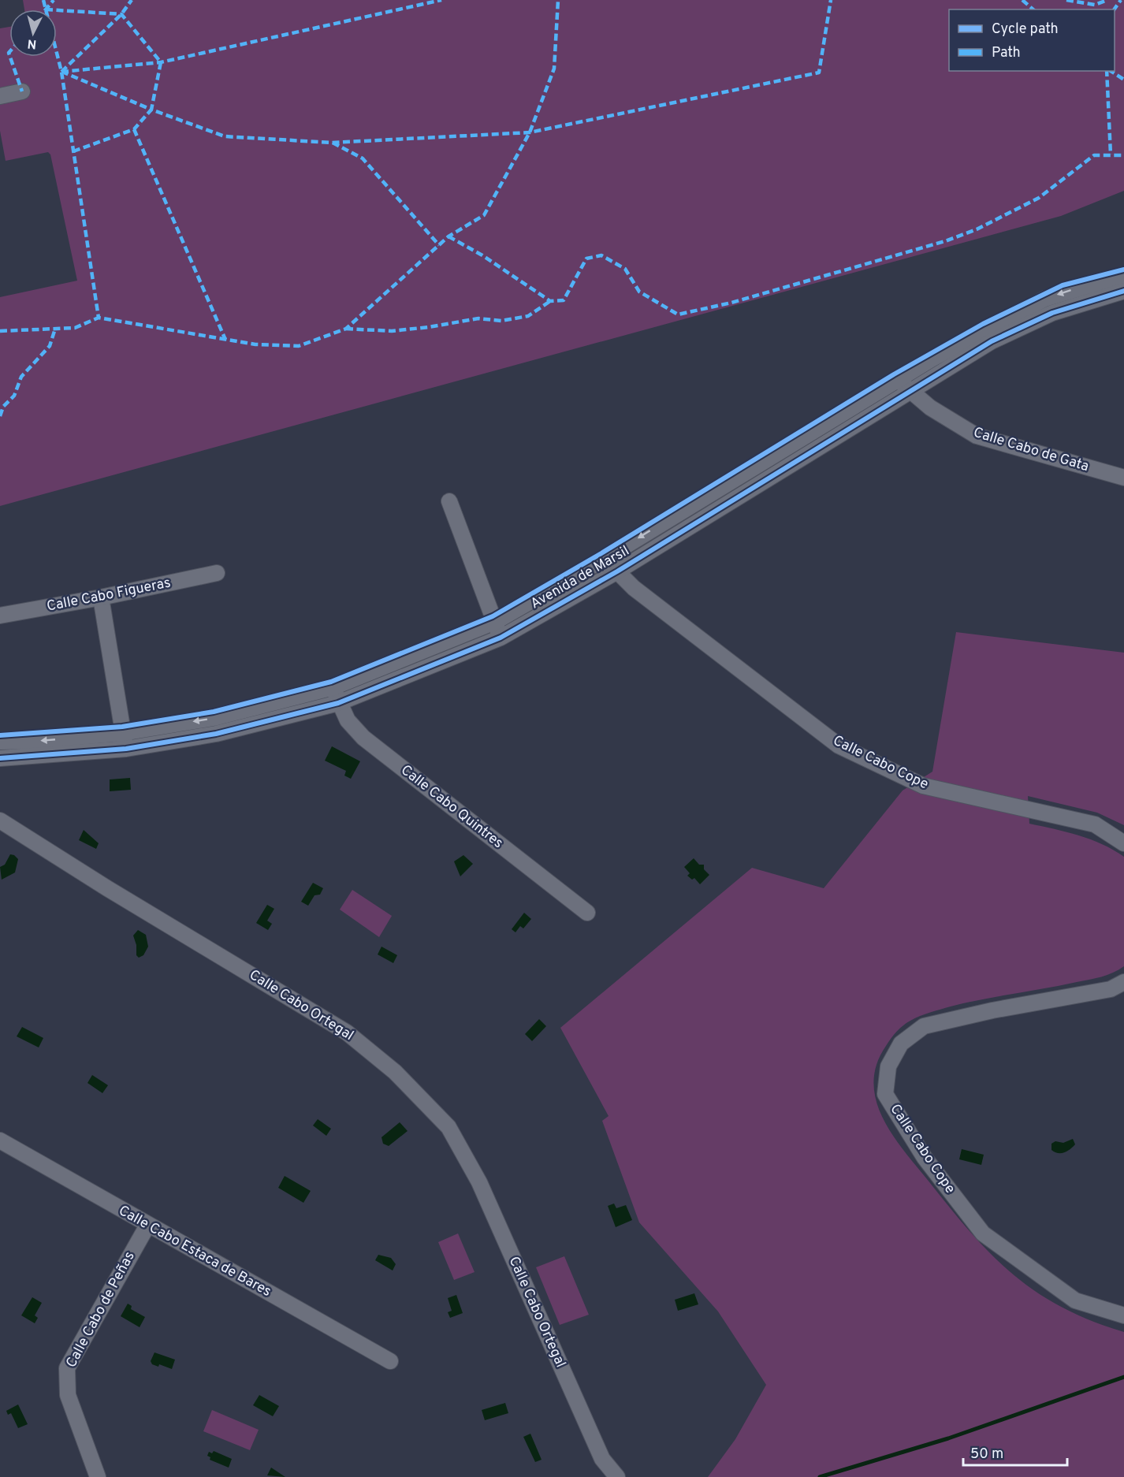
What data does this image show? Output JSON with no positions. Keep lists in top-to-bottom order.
{
  "streets": {
    "street": [
      "Calle Cabo de Gata",
      "Avenida de Marsil",
      "Calle Cabo Figueras",
      "Calle Cabo Cope",
      "Calle Cabo Quintres",
      "Calle Cabo Ortegal",
      "Calle Cabo Estaca de Bares",
      "Calle Cabo de Peñas"
    ]
  },
  "crossings": [
    ["Calle Cabo de Gata", "Avenida de Marsil"],
    ["Avenida de Marsil", "Calle Cabo Cope"],
    ["Avenida de Marsil", "Calle Cabo Quintres"],
    ["Calle Cabo Estaca de Bares", "Calle Cabo de Peñas"]
  ],
  "legend": ["Cycle path", "Path"],
  "scale_bar": "50 m",
  "north": "bottom"
}
